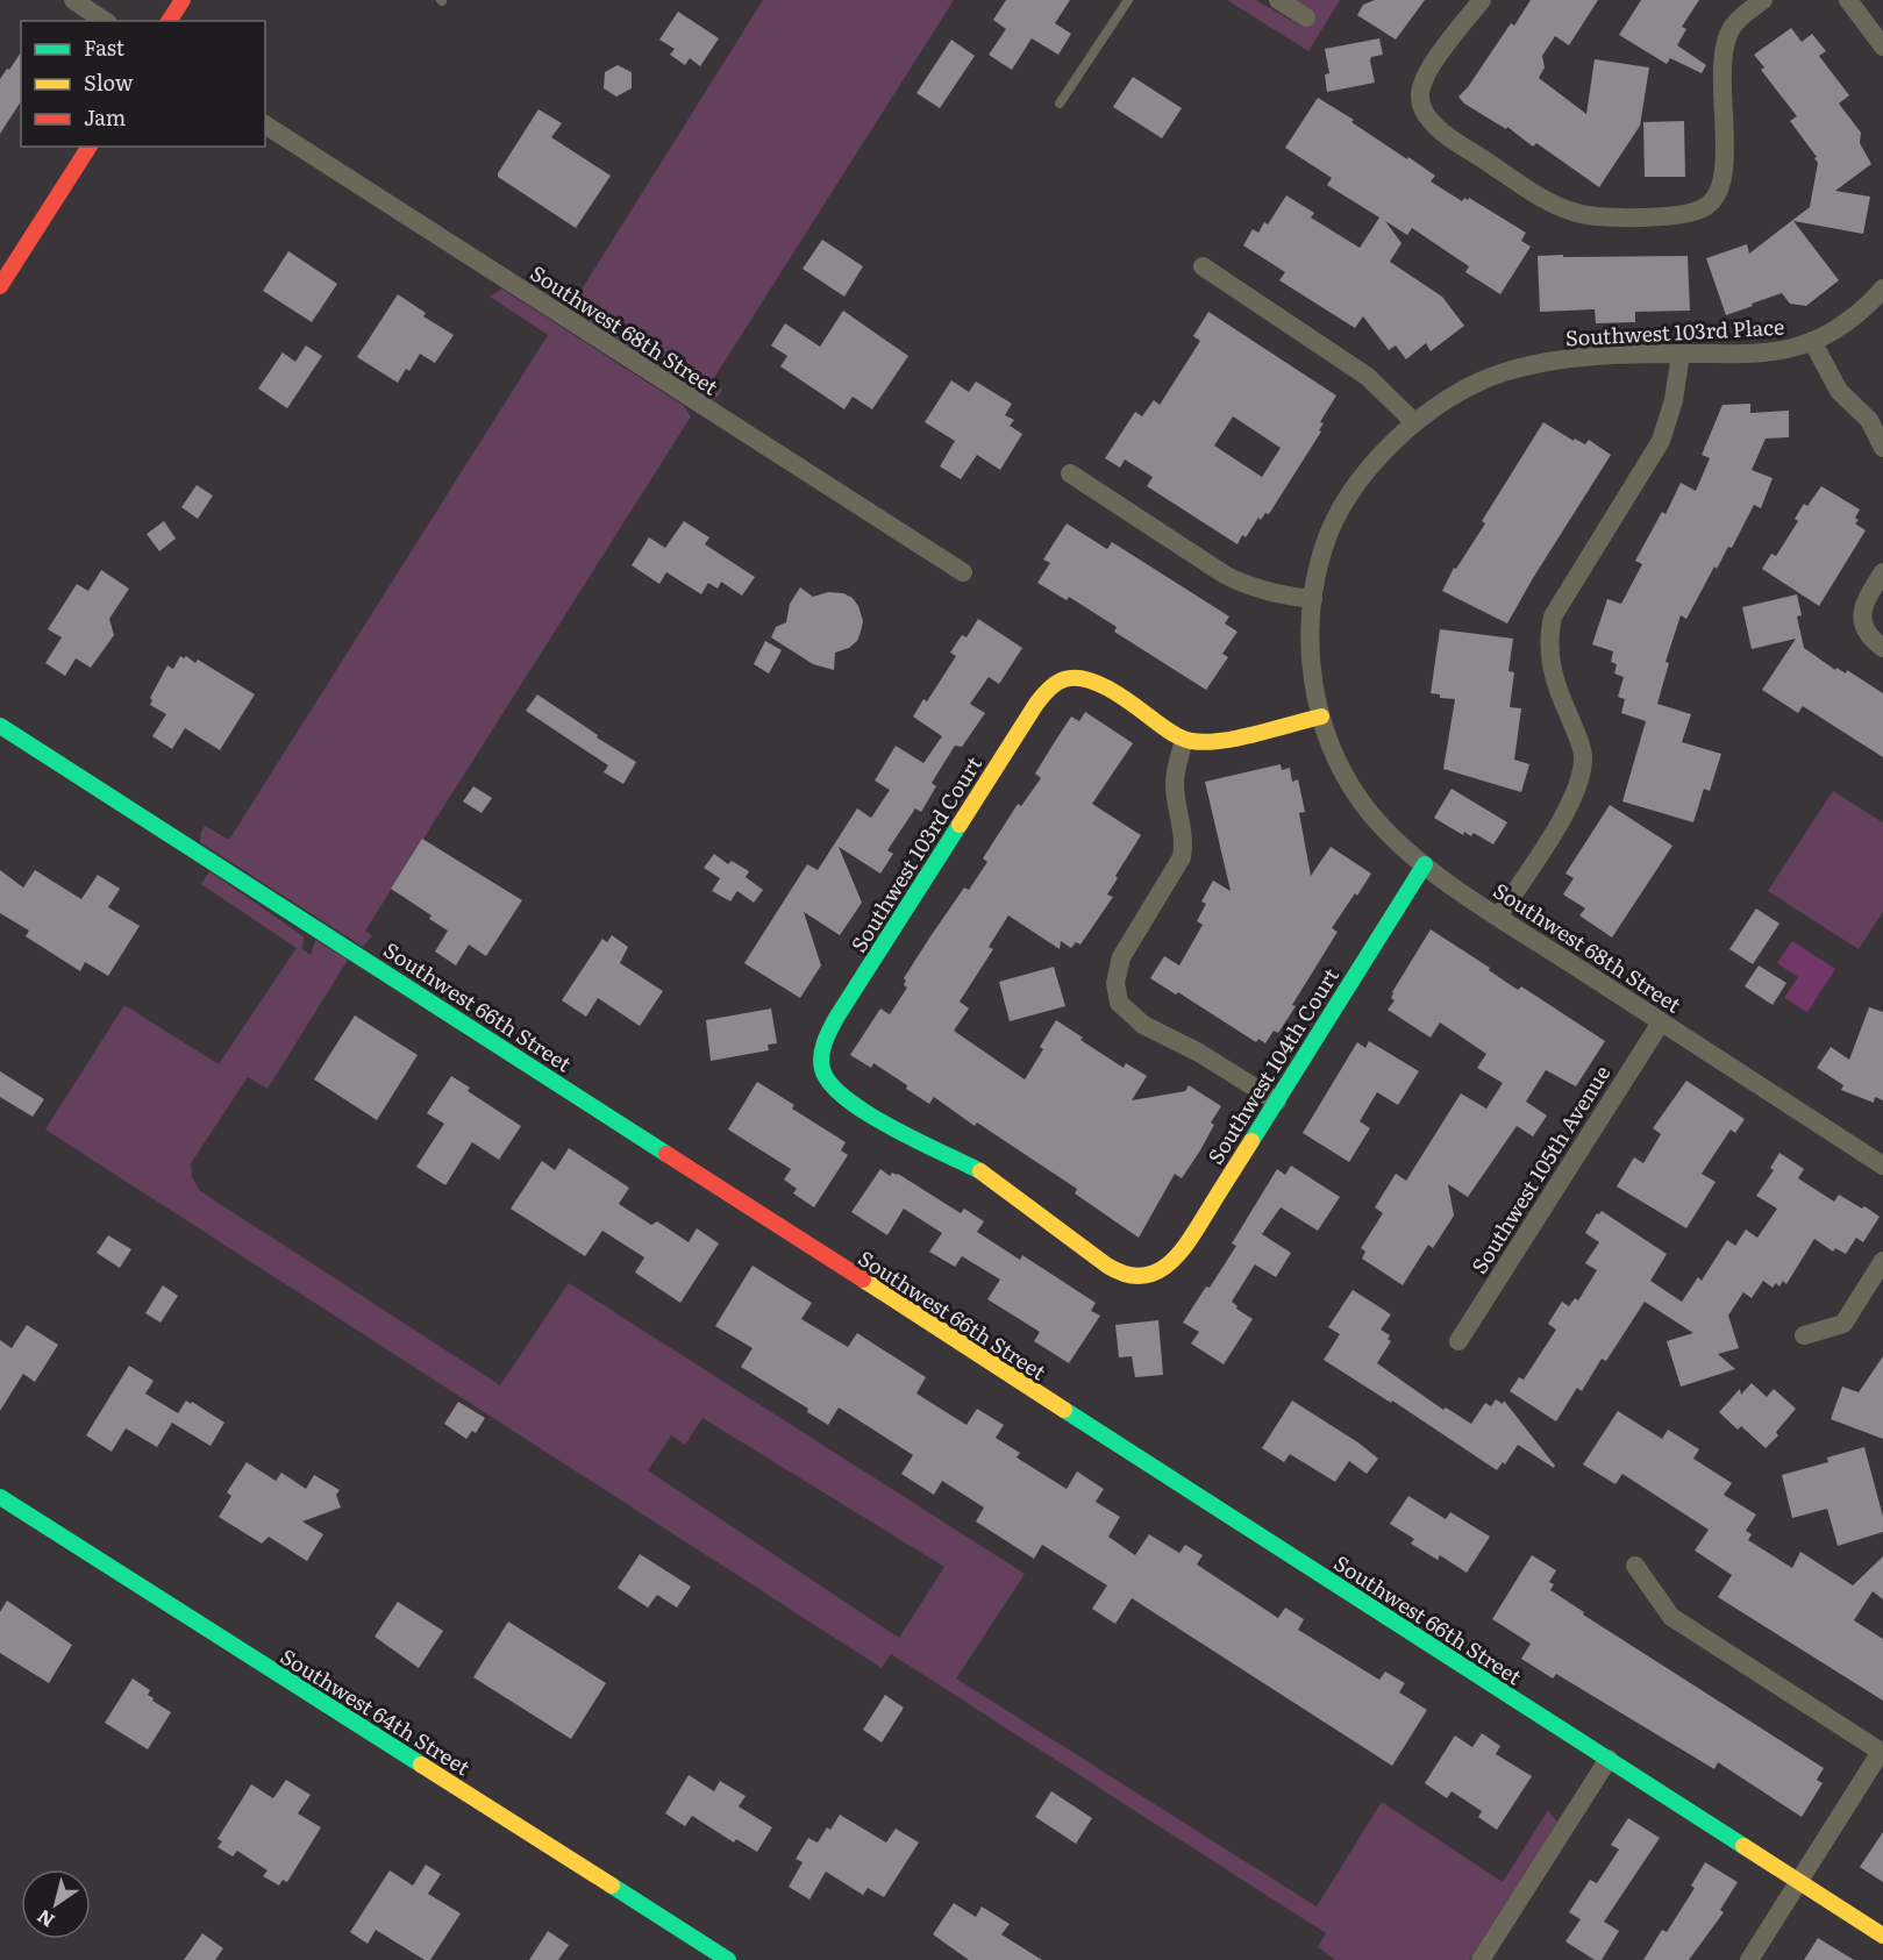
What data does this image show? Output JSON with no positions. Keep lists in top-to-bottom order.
{
  "streets": {
    "street": [
      "Southwest 68th Street",
      "Southwest 103rd Place",
      "Southwest 103rd Court",
      "Southwest 66th Street",
      "Southwest 104th Court",
      "Southwest 105th Avenue",
      "Southwest 64th Street"
    ]
  },
  "crossings": [
    ["Southwest 68th Street", "Southwest 103rd Place"],
    ["Southwest 68th Street", "Southwest 104th Court"],
    ["Southwest 68th Street", "Southwest 105th Avenue"],
    ["Southwest 103rd Court", "Southwest 104th Court"]
  ],
  "legend": ["Fast", "Slow", "Jam"],
  "north": "bottom left"
}
